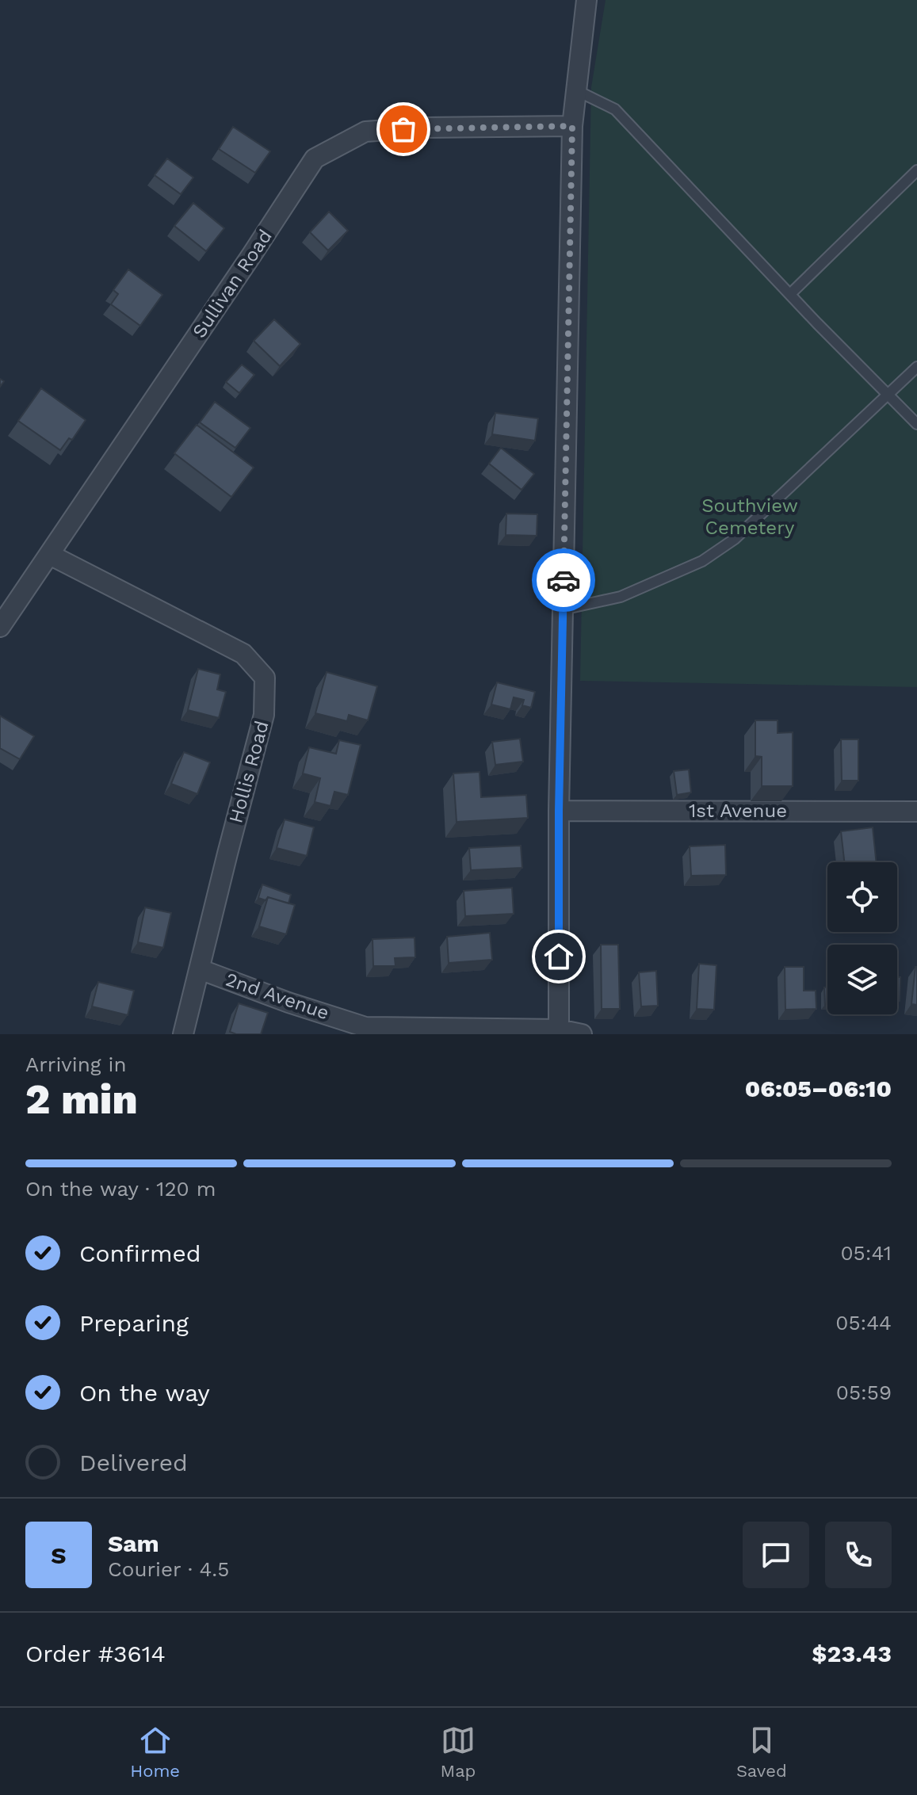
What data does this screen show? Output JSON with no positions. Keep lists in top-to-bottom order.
{
  "streets": {
    "street": [
      "Sullivan Road",
      "Hollis Road",
      "1st Avenue",
      "2nd Avenue"
    ]
  },
  "crossings": [
    ["Sullivan Road", "Hollis Road"],
    ["Hollis Road", "2nd Avenue"]
  ],
  "parks": ["Southview Cemetery"],
  "page": {
    "heading": ["2 min", "Arriving in", "06:05–06:10"],
    "panel": [
      "Sam",
      "Courier · 4.5",
      "Order #3614",
      "$23.43"
    ],
    "bar": "On the way · 120 m",
    "list": [
      ["Confirmed", "05:41"],
      ["Preparing", "05:44"],
      ["On the way", "05:59"],
      "Delivered"
    ],
    "round": "S",
    "tabs": ["Home", "Map", "Saved"]
  }
}
